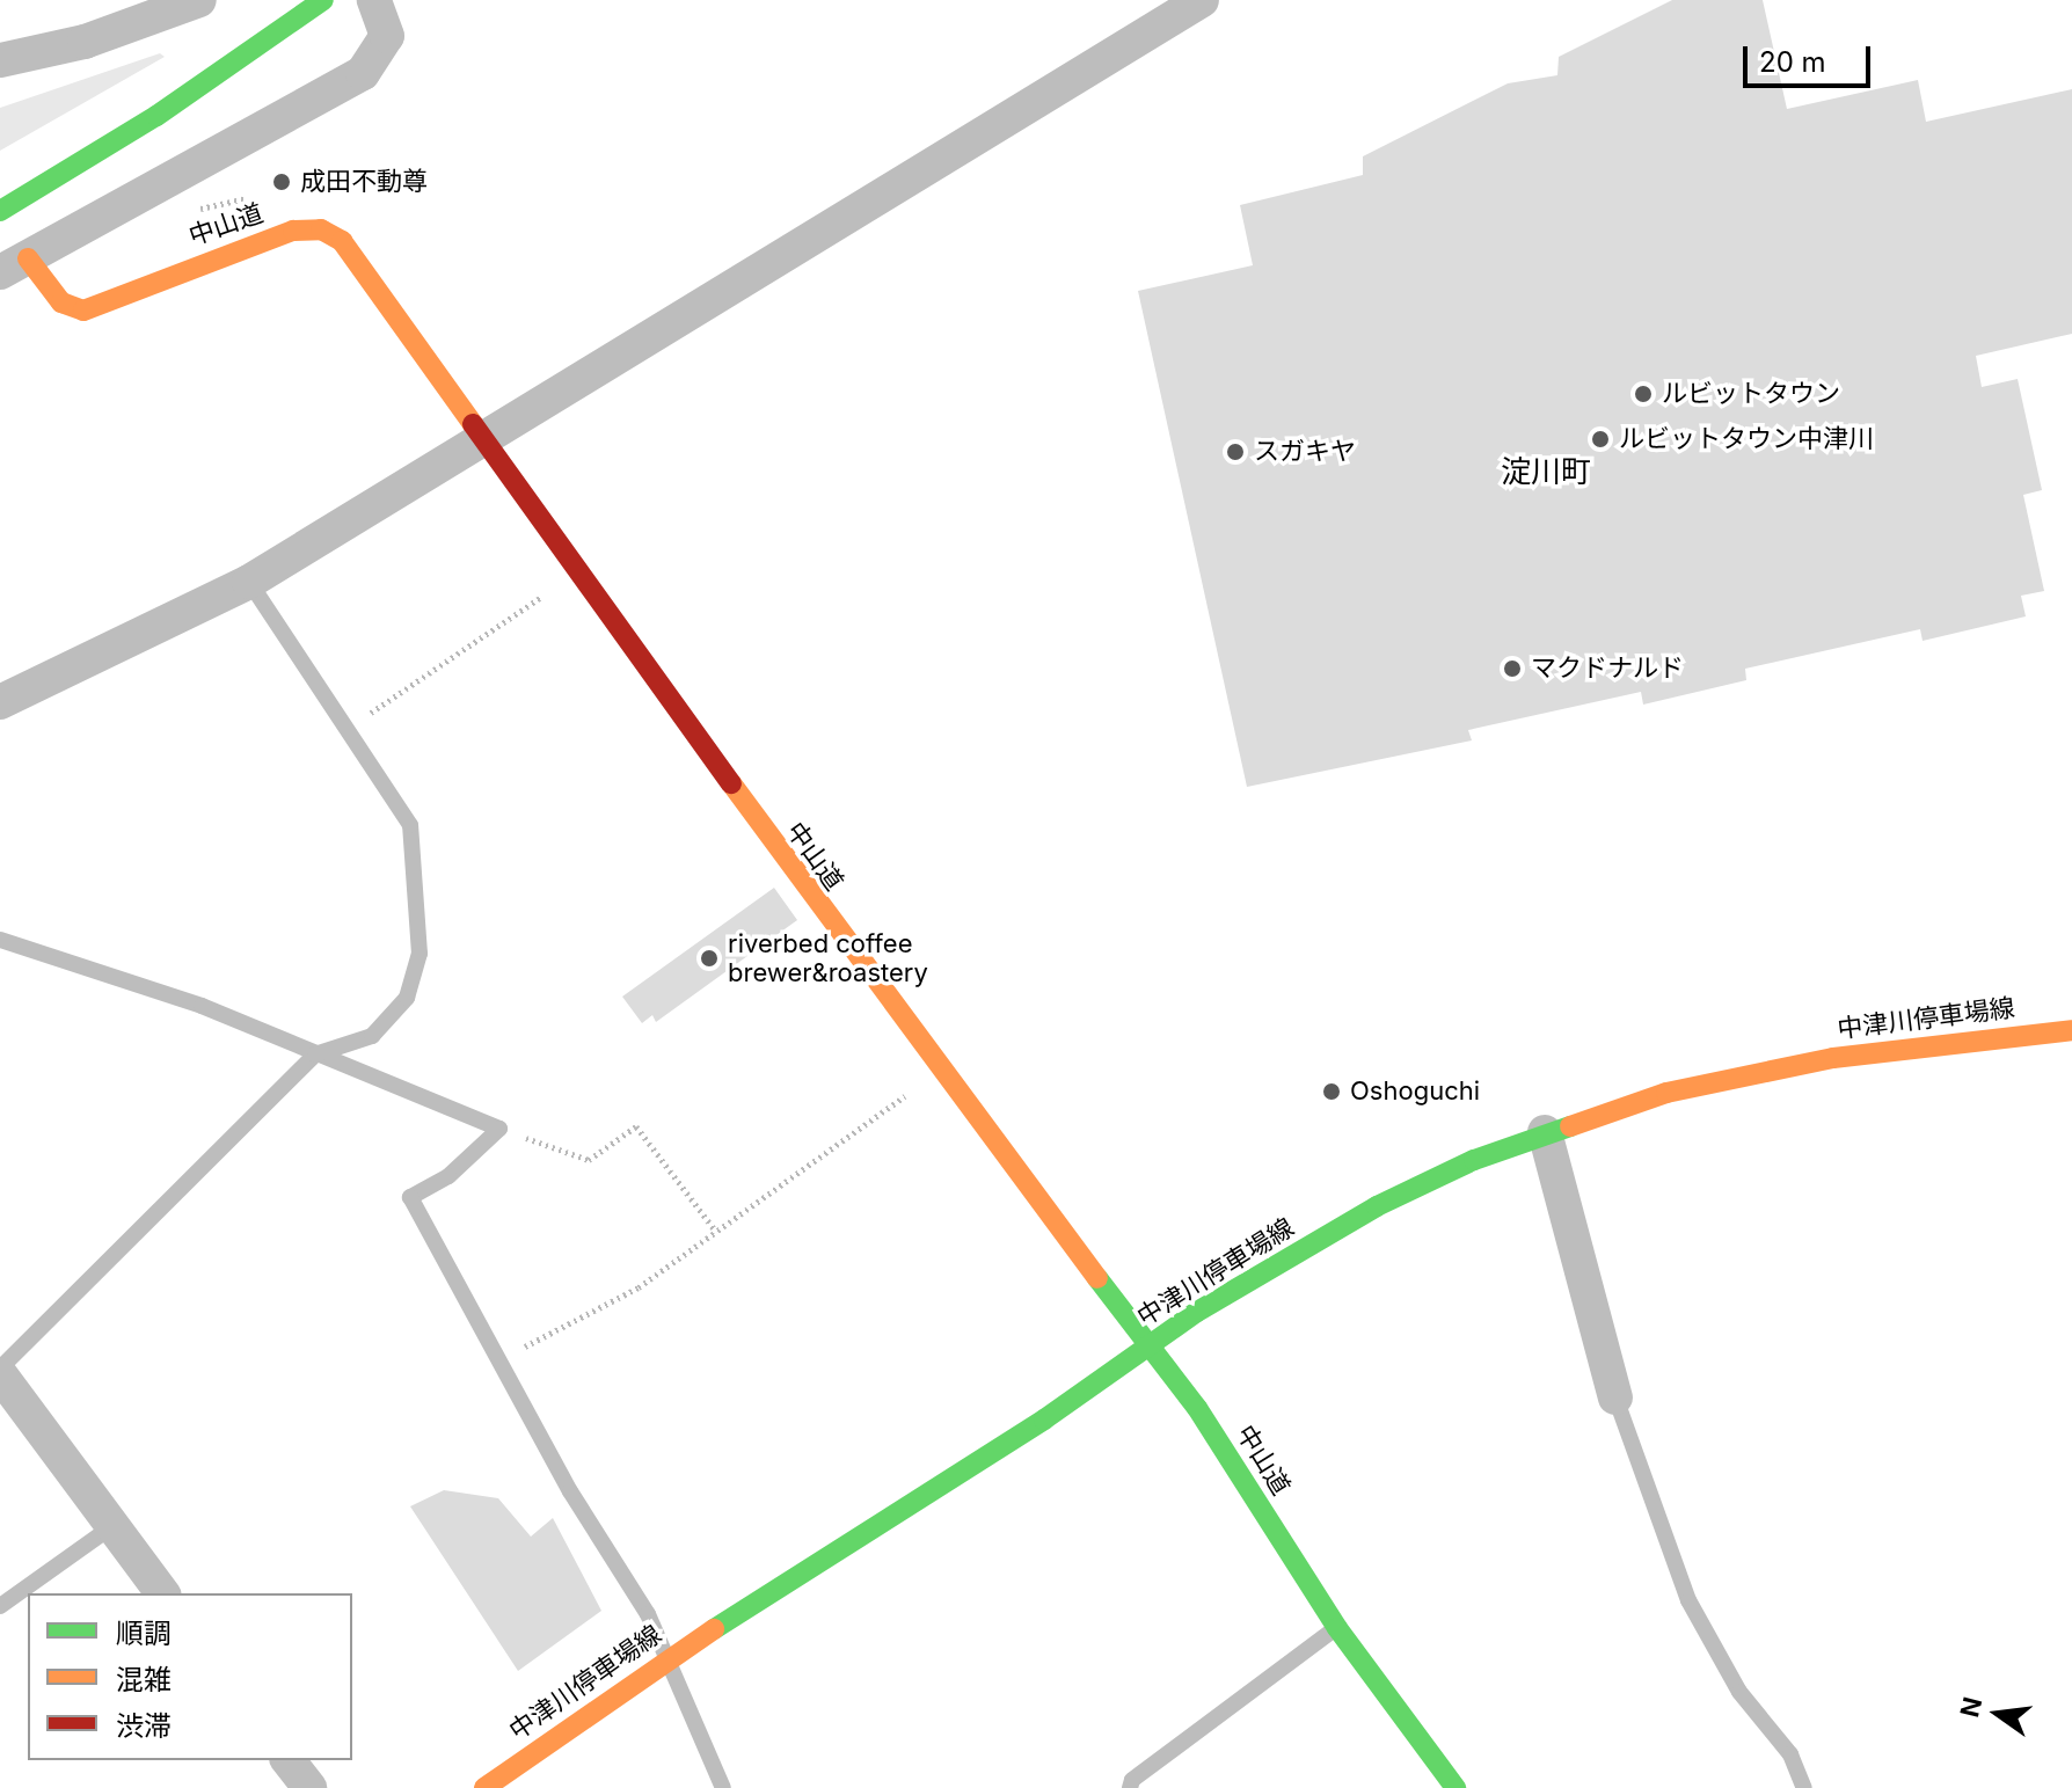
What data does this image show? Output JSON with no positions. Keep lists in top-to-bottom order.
{
  "streets": {
    "street": ["中山道", "中津川停車場線"]
  },
  "crossings": [
    ["中山道", "中津川停車場線"]
  ],
  "districts": ["淀川町"],
  "places": [
    "成田不動尊",
    "ルビットタウン",
    "ルビットタウン中津川",
    "スガキヤ",
    "マクドナルド",
    "riverbed coffee brewer&roastery",
    "Oshoguchi"
  ],
  "legend": ["順調", "混雑", "渋滞"],
  "scale_bar": "20 m",
  "north": "left"
}
